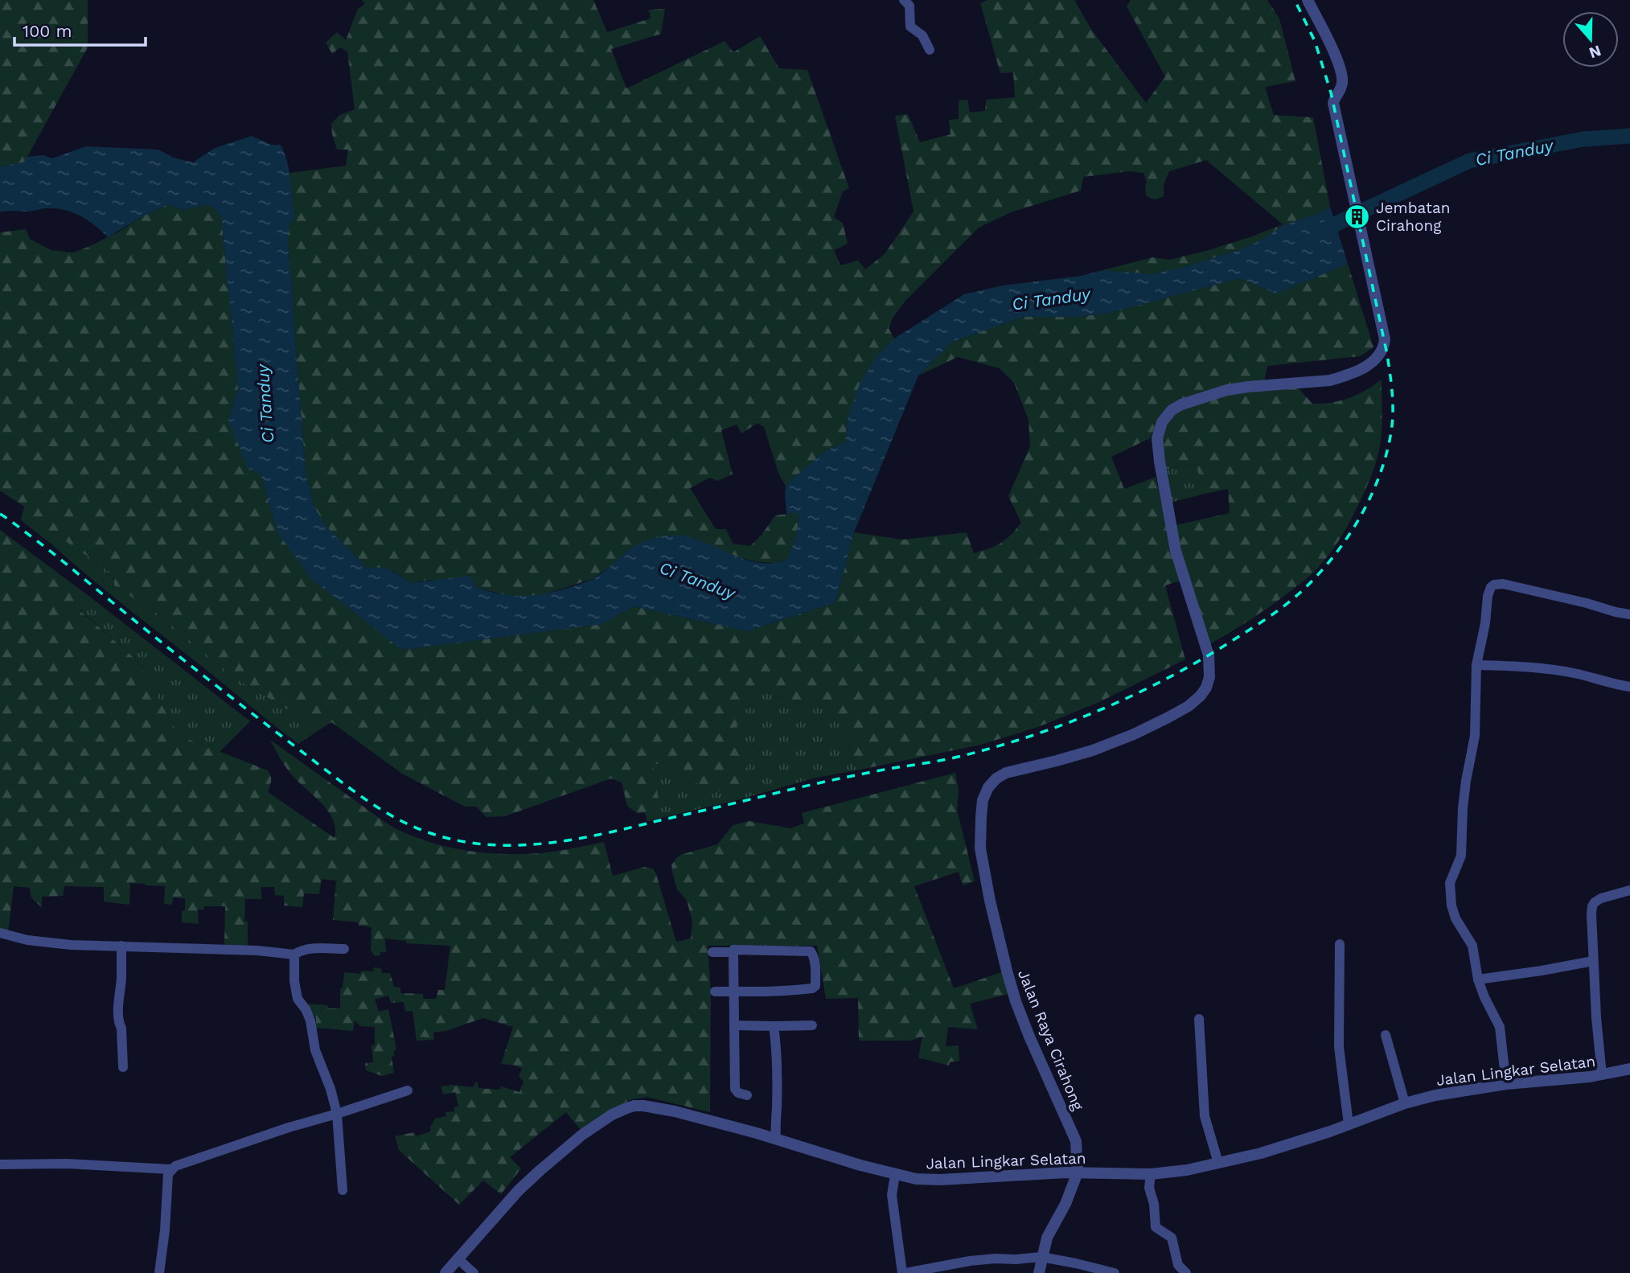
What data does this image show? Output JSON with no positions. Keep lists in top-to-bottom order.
{
  "streets": {
    "street": ["Jalan Raya Cirahong", "Jalan Lingkar Selatan"]
  },
  "crossings": [
    ["Jalan Raya Cirahong", "Jalan Lingkar Selatan"]
  ],
  "water": ["Ci Tanduy"],
  "places": {
    "building": ["Jembatan Cirahong"]
  },
  "scale_bar": "100 m",
  "north": "bottom"
}
